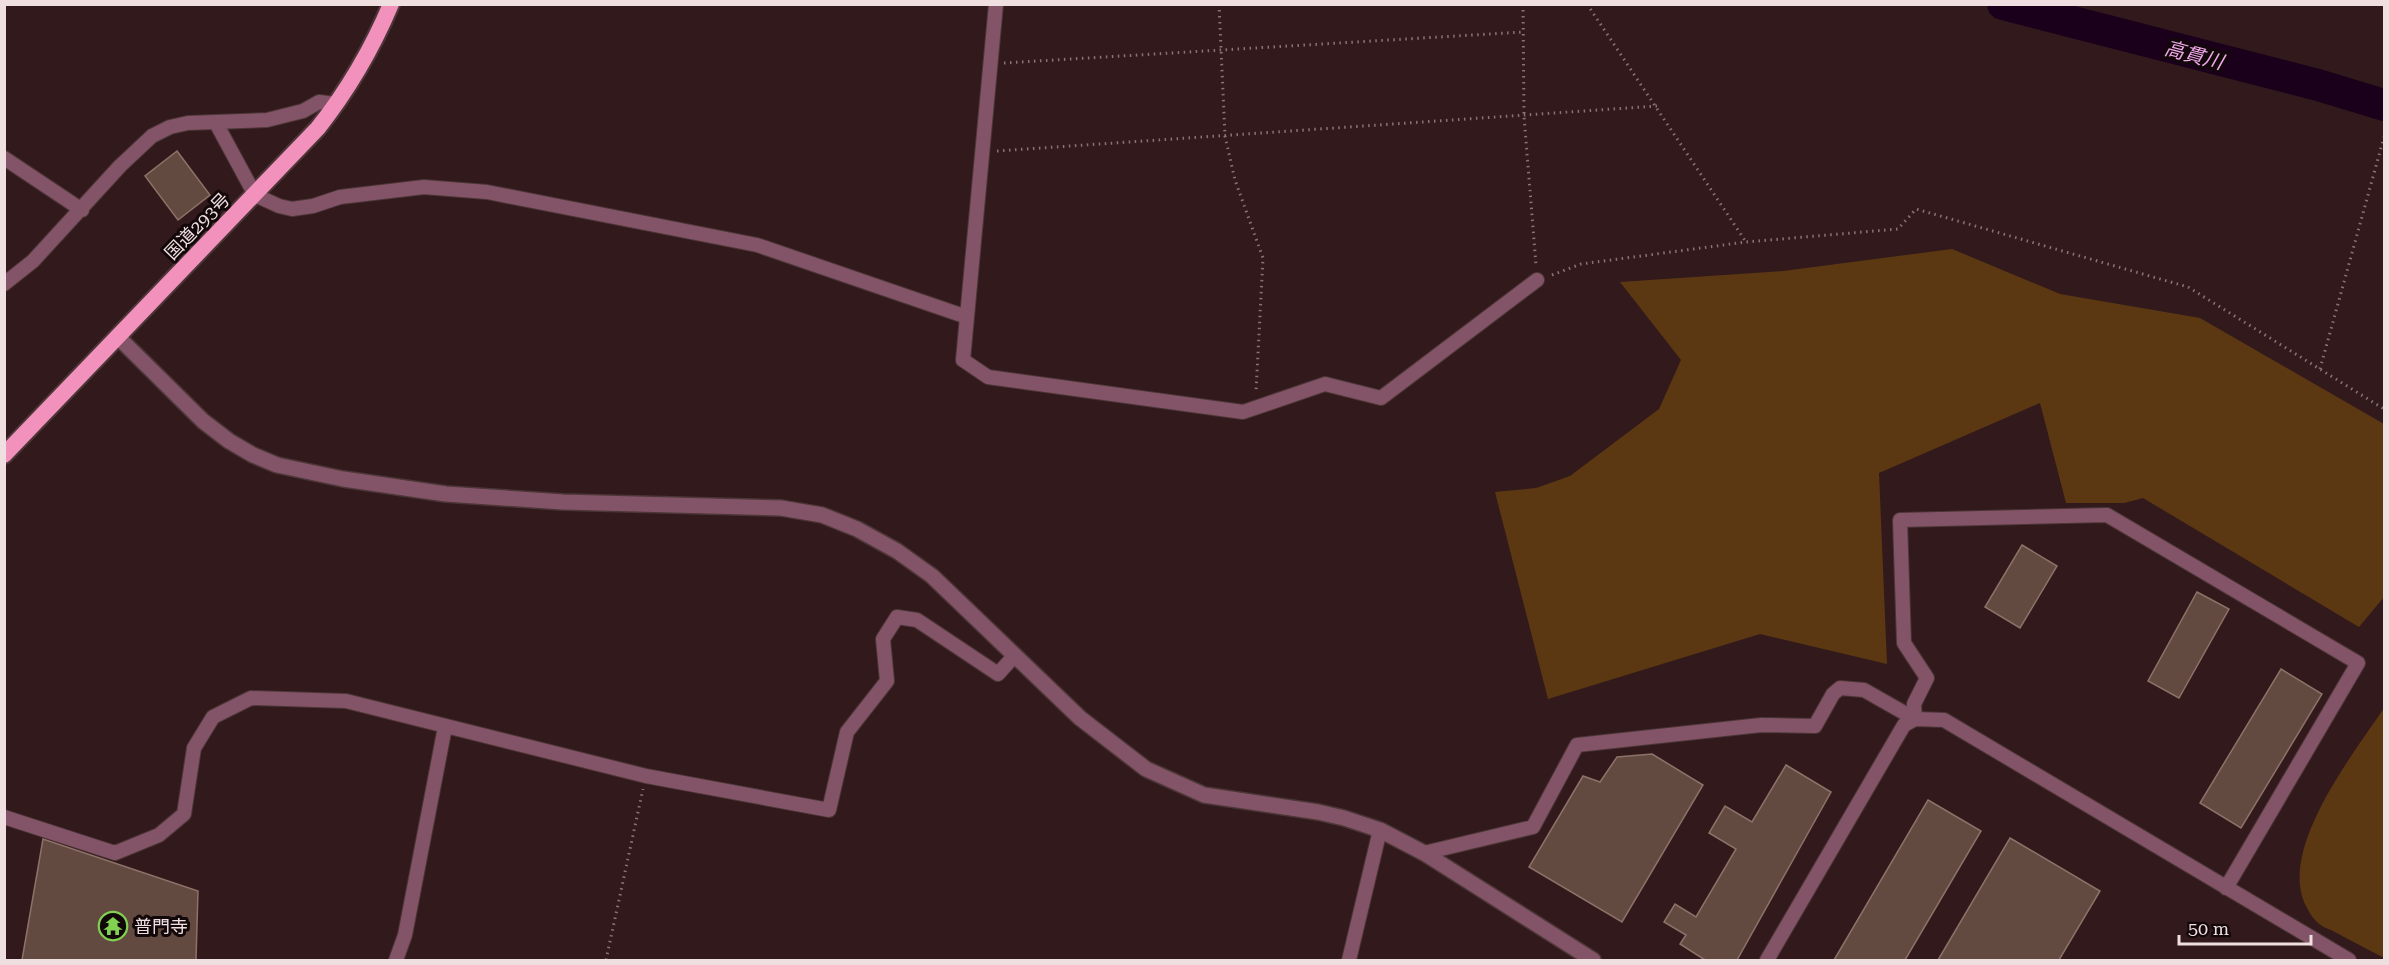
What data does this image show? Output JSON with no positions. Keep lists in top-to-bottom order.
{
  "streets": {
    "highway": ["国道293号"]
  },
  "water": ["高貫川"],
  "places": {
    "temple": ["普門寺"]
  },
  "scale_bar": "50 m"
}
